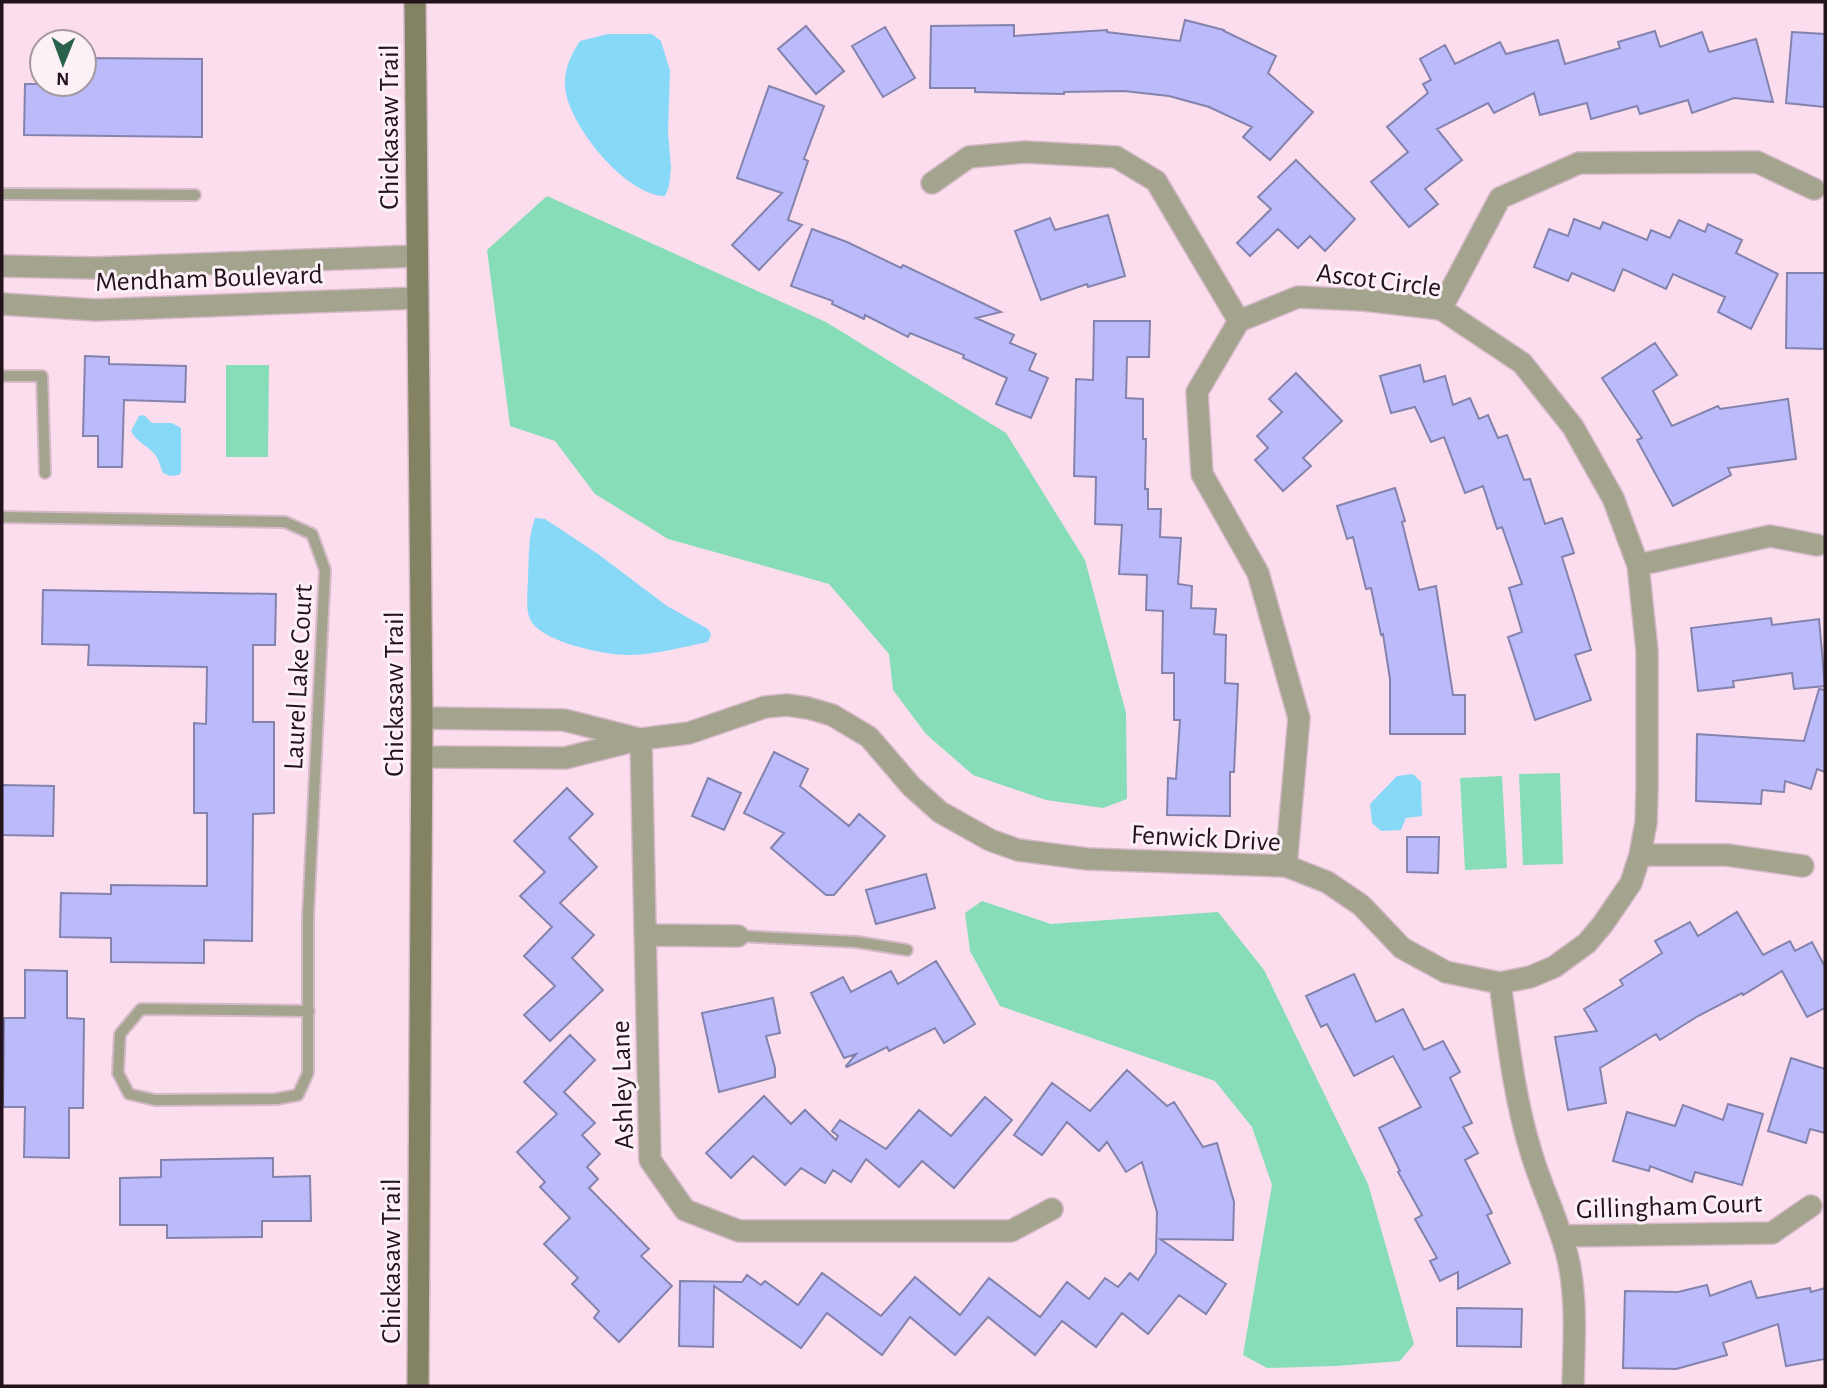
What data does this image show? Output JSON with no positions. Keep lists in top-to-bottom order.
{
  "streets": {
    "street": [
      "Chickasaw Trail",
      "Mendham Boulevard",
      "Ascot Circle",
      "Fenwick Drive",
      "Ashley Lane",
      "Gillingham Court"
    ],
    "lane": ["Laurel Lake Court"]
  },
  "crossings": [
    ["Chickasaw Trail", "Mendham Boulevard"],
    ["Chickasaw Trail", "Fenwick Drive"],
    ["Ascot Circle", "Fenwick Drive"],
    ["Fenwick Drive", "Ashley Lane"]
  ],
  "north": "bottom"
}
